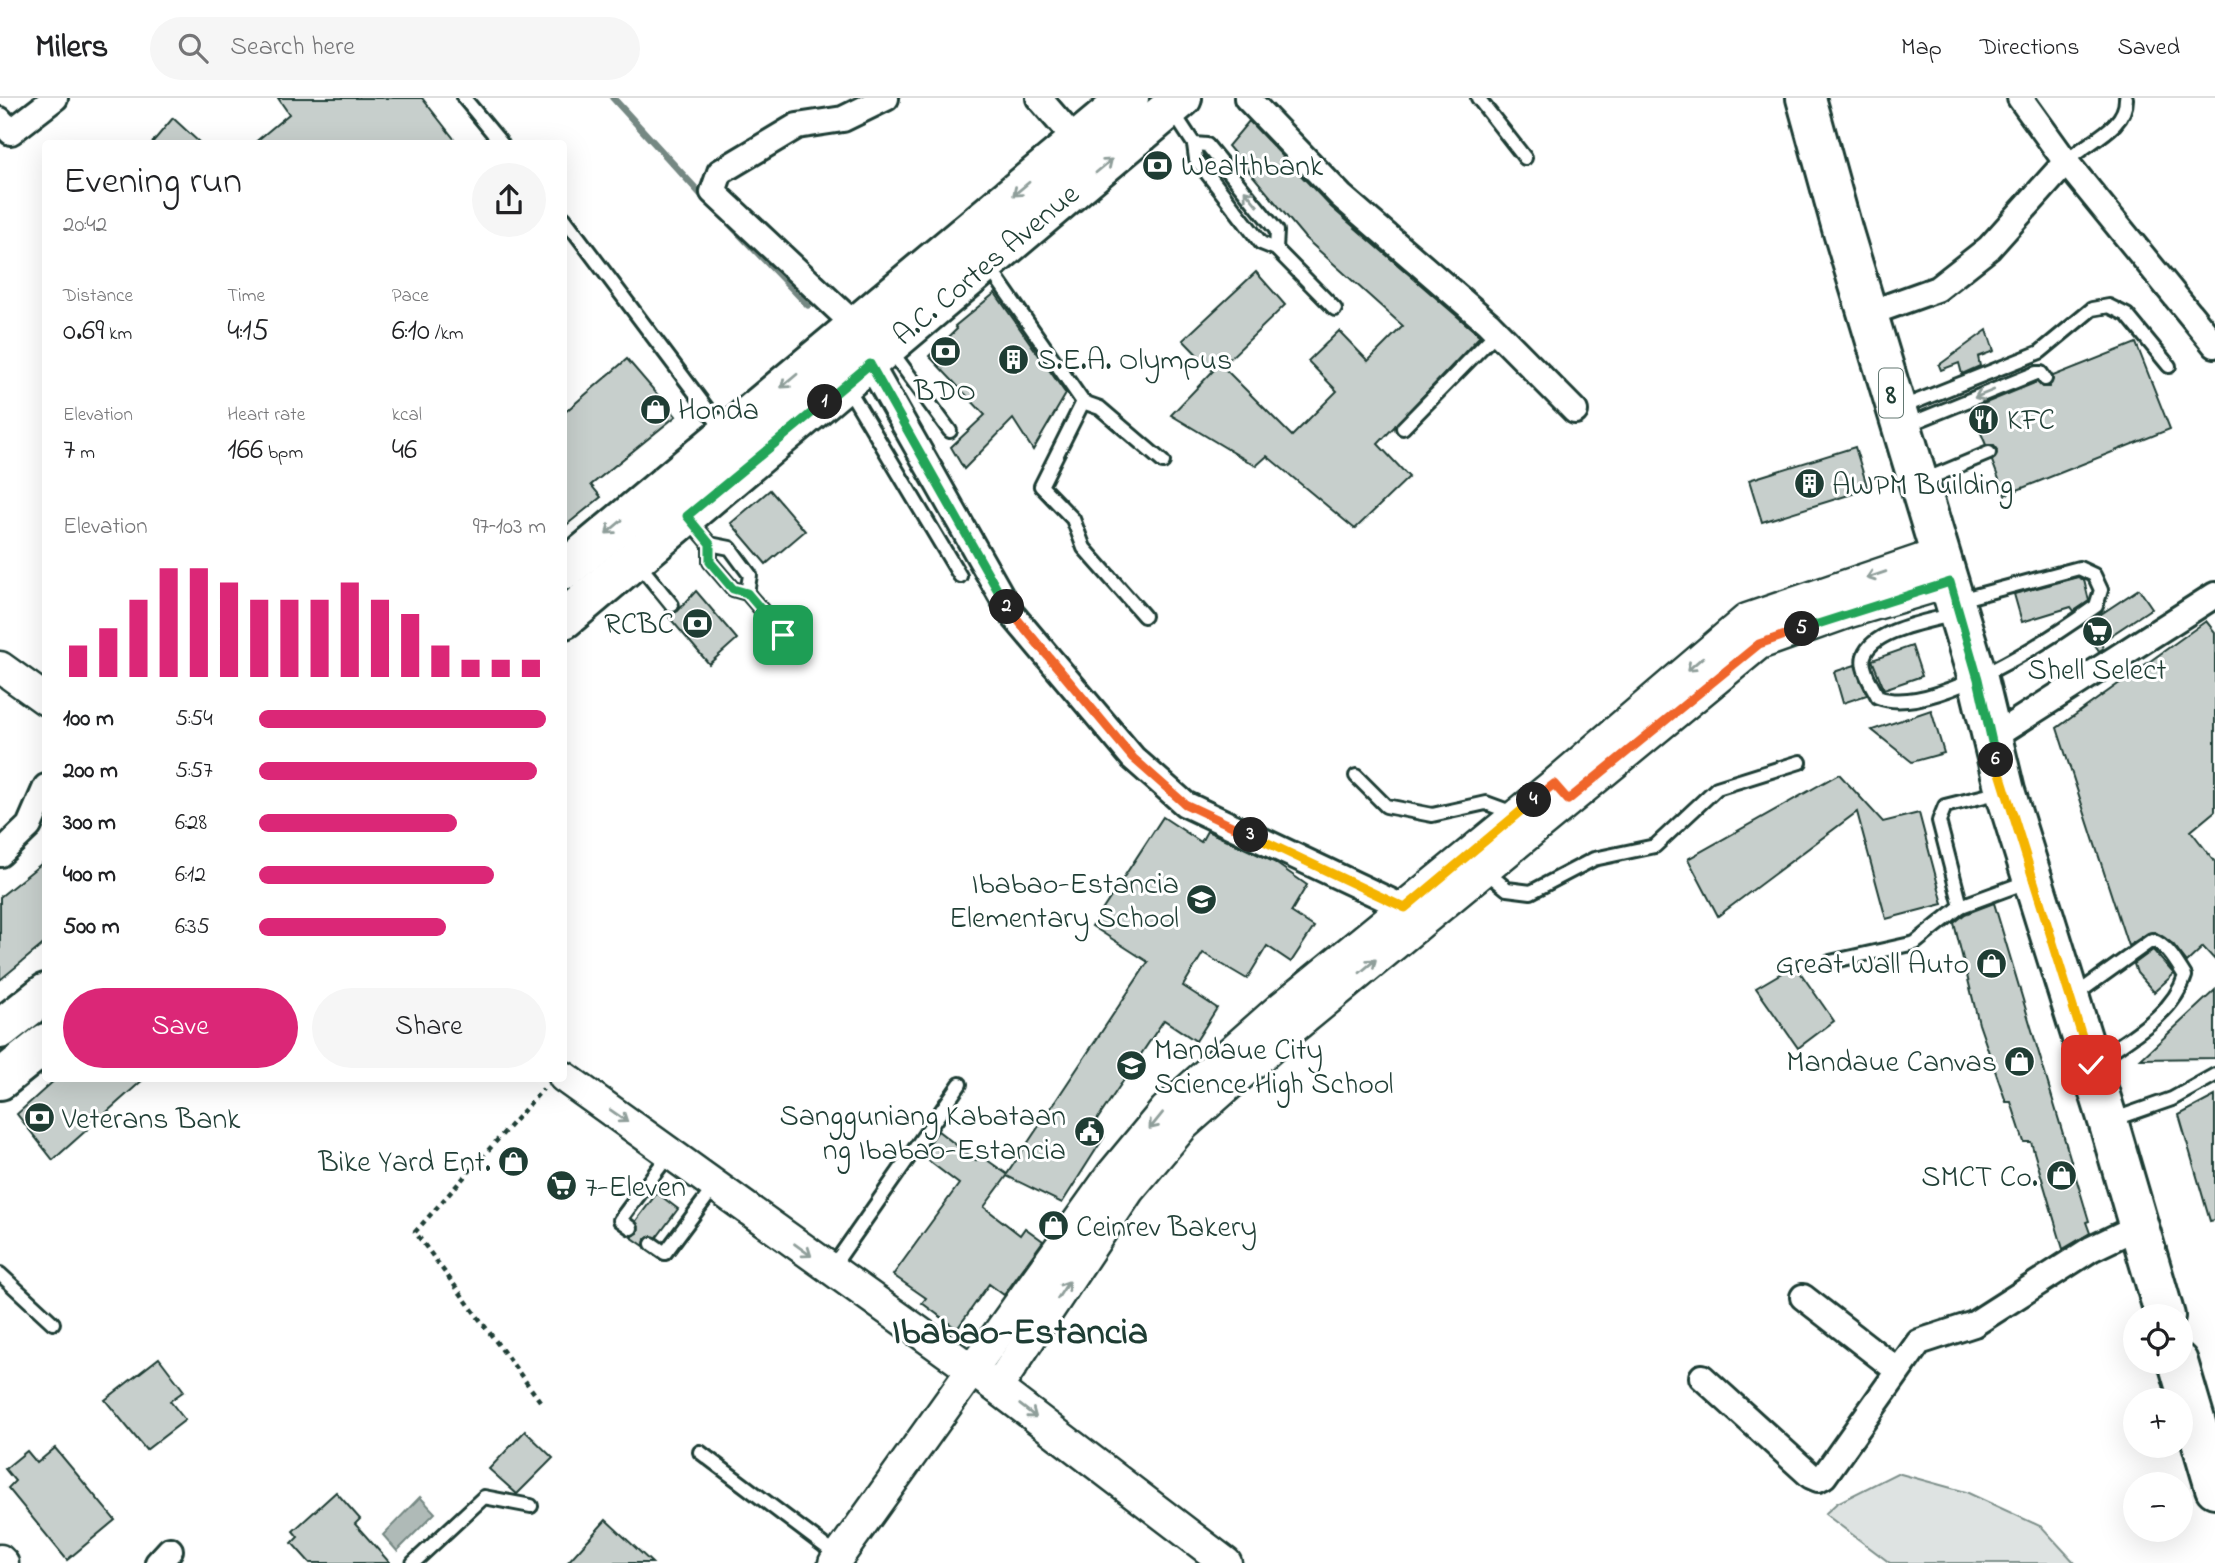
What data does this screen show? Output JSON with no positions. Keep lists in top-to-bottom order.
{
  "streets": {
    "main road": ["A.C. Cortes Avenue", "8"]
  },
  "districts": ["Ibabao-Estancia"],
  "places": {
    "bank": [
      "Wealthbank",
      "BDO",
      "RCBC",
      "Veterans Bank"
    ],
    "building": ["S.E.A. Olympus", "AWPM Building"],
    "shop": [
      "Honda",
      "Great Wall Auto",
      "Mandaue Canvas",
      "Bike Yard Ent.",
      "SMCT Co.",
      "Ceinrev Bakery"
    ],
    "restaurant": ["KFC"],
    "supermarket": ["Shell Select", "7-Eleven"],
    "school or university": ["Ibabao-Estancia Elementary School", "Mandaue City Science High School"],
    "public building": ["Sangguniang Kabataan ng Ibabao-Estancia"]
  },
  "page": {
    "header": "Milers",
    "search": "Search here",
    "nav": ["Map", "Directions", "Saved"],
    "heading": ["Evening run", "20:42"],
    "stats": [
      ["Distance", "0.69 km"],
      ["Time", "4:15"],
      ["Pace", "6:10 /km"],
      ["Elevation", "7 m"],
      ["Heart rate", "166 bpm"],
      ["kcal", "46"]
    ],
    "pins": [
      "1",
      "2",
      "5",
      "6",
      "4",
      "3"
    ],
    "chart": ["Elevation", "97–103 m"],
    "list": [
      {
        "name": "100 m",
        "note": "5:54"
      },
      {
        "name": "200 m",
        "note": "5:57"
      },
      {
        "name": "300 m",
        "note": "6:28"
      },
      {
        "name": "400 m",
        "note": "6:12"
      },
      {
        "name": "500 m",
        "note": "6:35"
      }
    ],
    "buttons": ["Save", "Share"],
    "map_buttons": ["+", "−"]
  }
}
